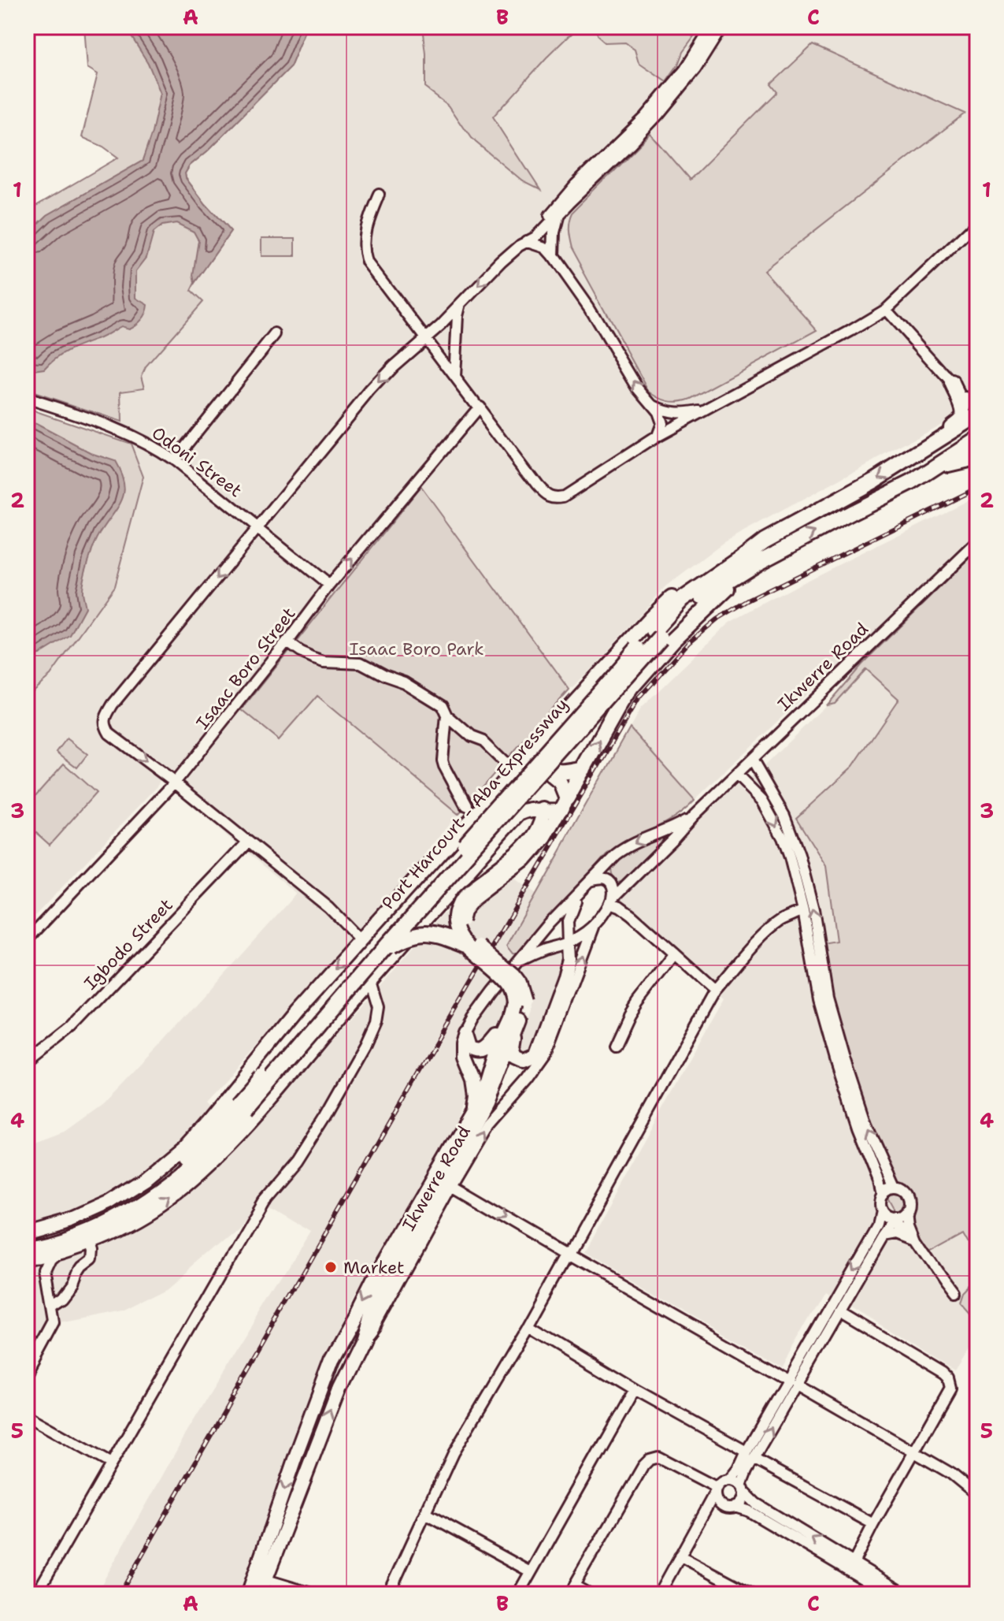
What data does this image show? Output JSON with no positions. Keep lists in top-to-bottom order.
{
  "streets": {
    "highway": ["Port Harcourt - Aba Expressway"],
    "main road": ["Ikwerre Road"],
    "street": ["Odoni Street", "Isaac Boro Street", "Igbodo Street"]
  },
  "crossings": [
    ["Odoni Street", "Isaac Boro Street"]
  ],
  "parks": ["Isaac Boro Park"],
  "places": ["Market"],
  "grid": {
    "columns": ["A", "B", "C"],
    "rows": [
      "1",
      "2",
      "3",
      "4",
      "5"
    ]
  }
}
